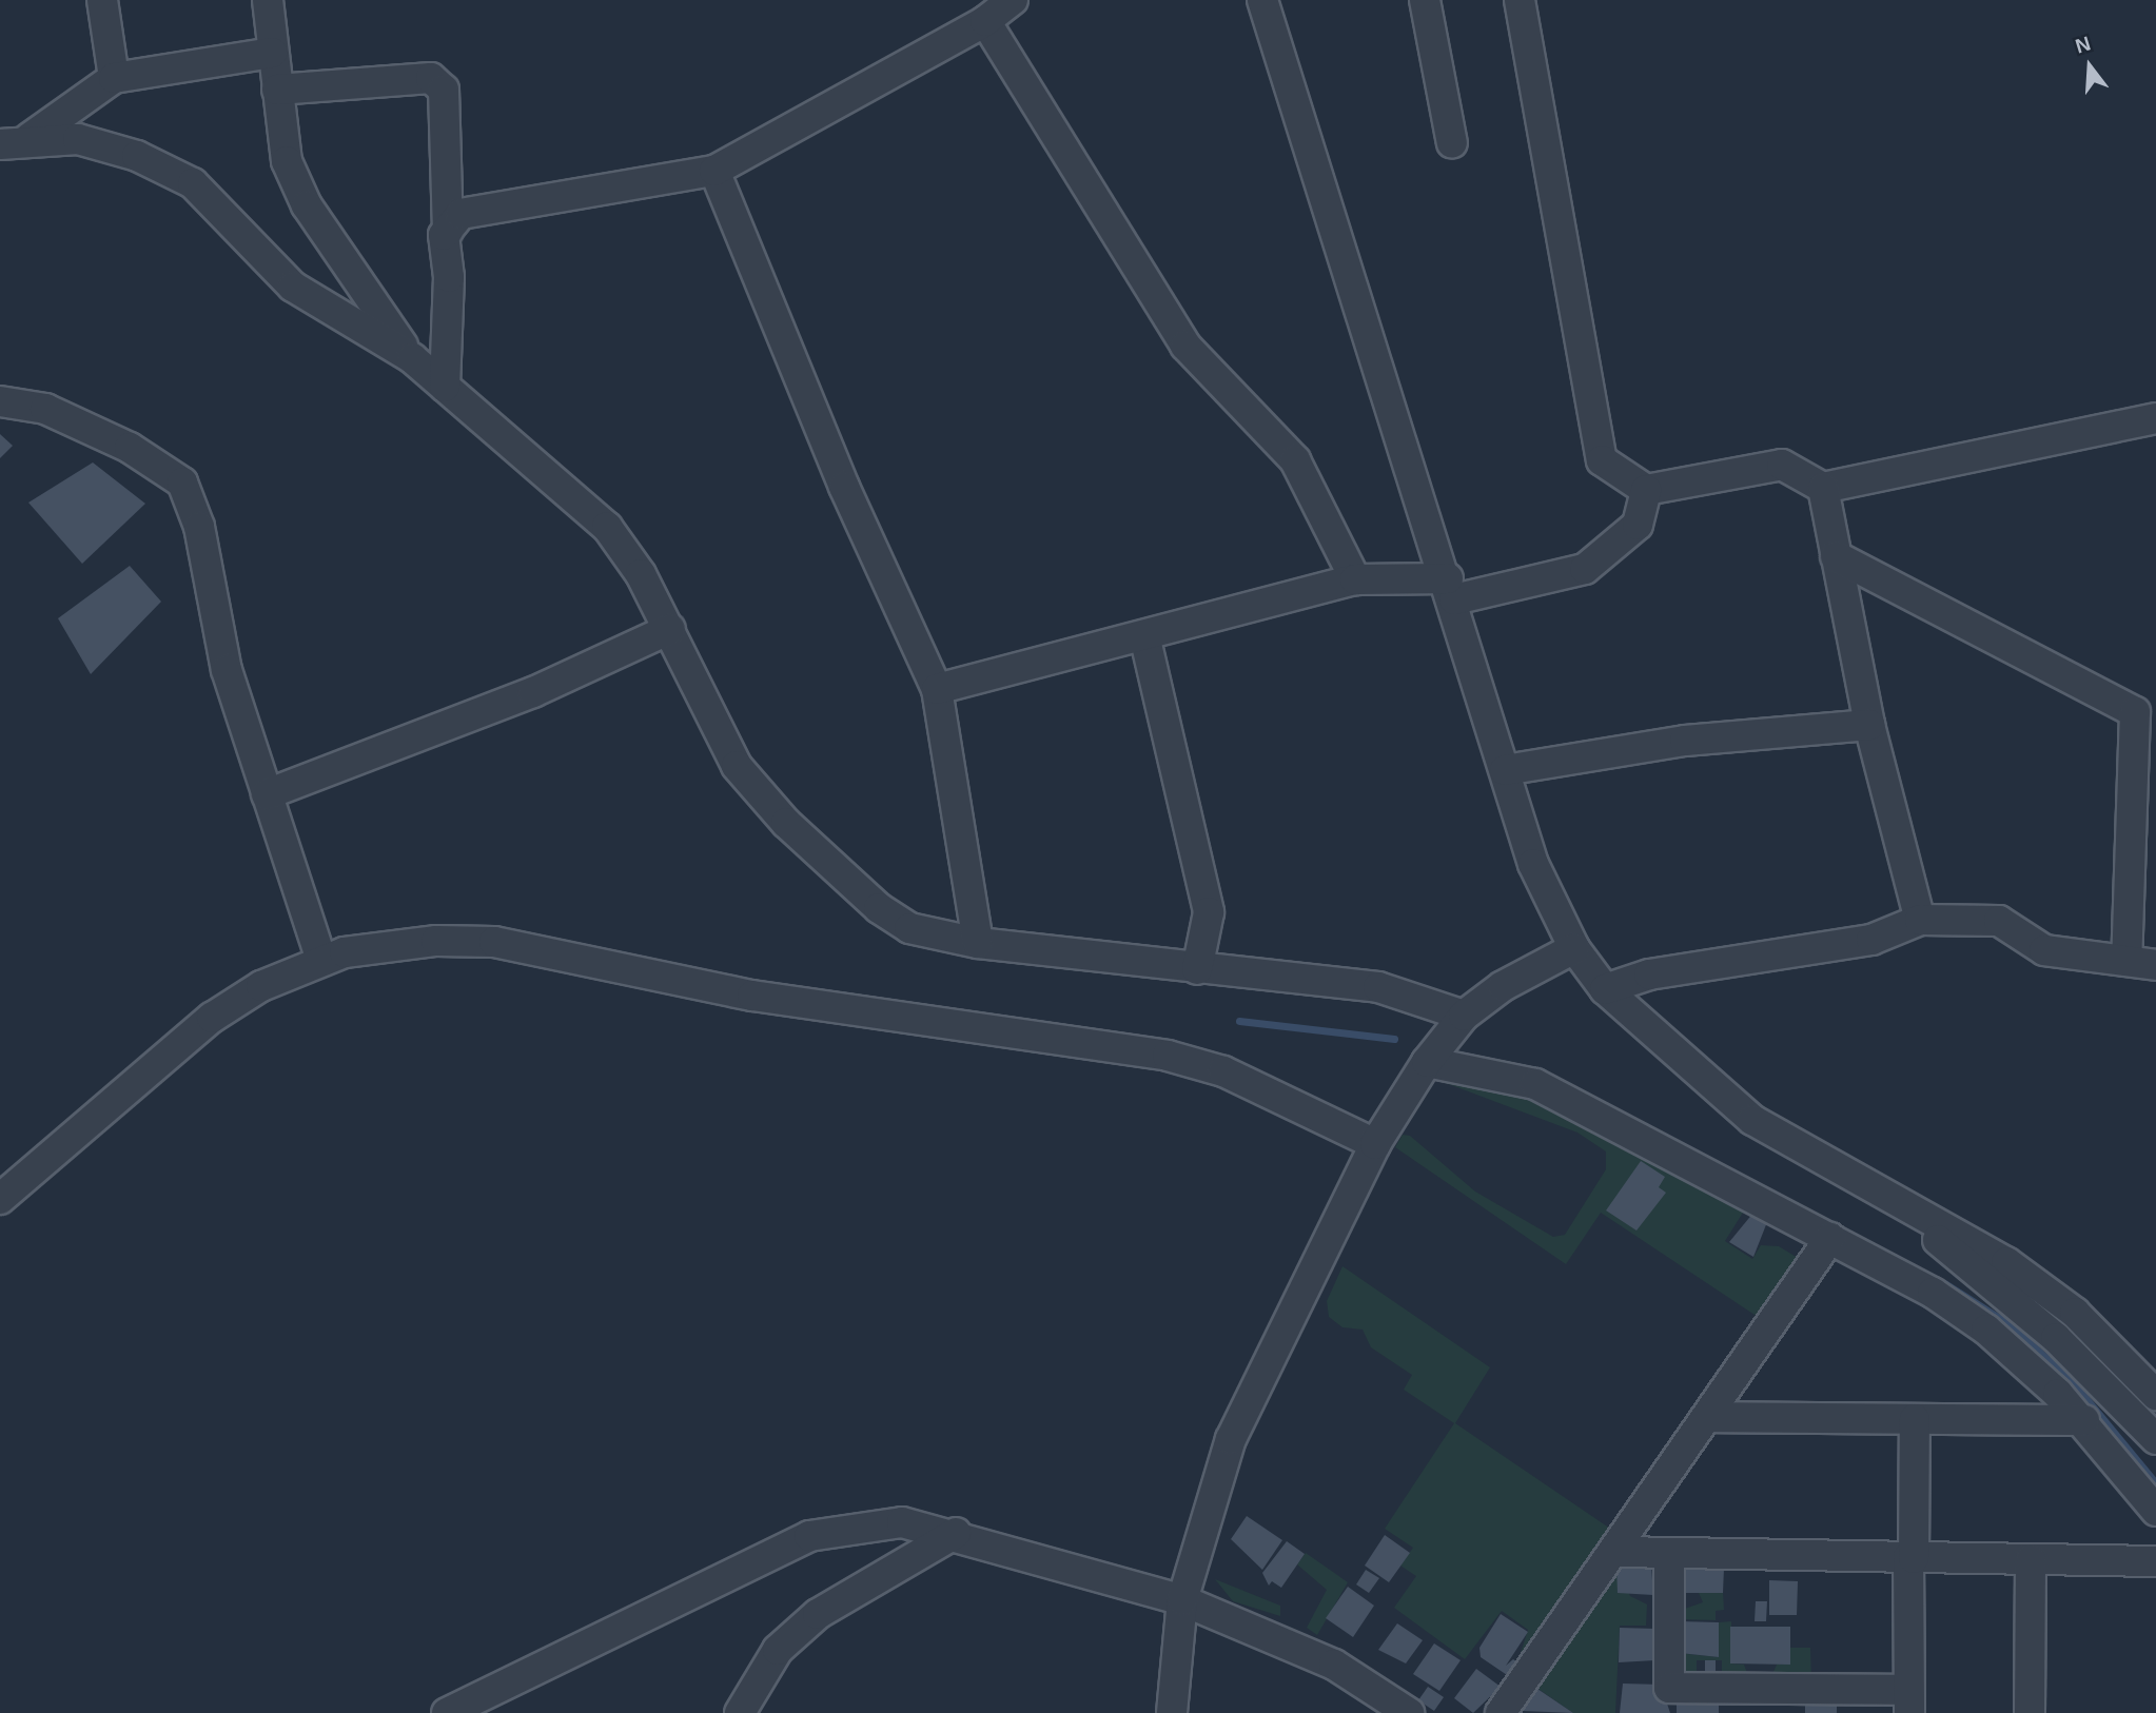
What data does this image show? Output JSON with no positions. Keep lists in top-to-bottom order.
{
  "north": "top"
}
